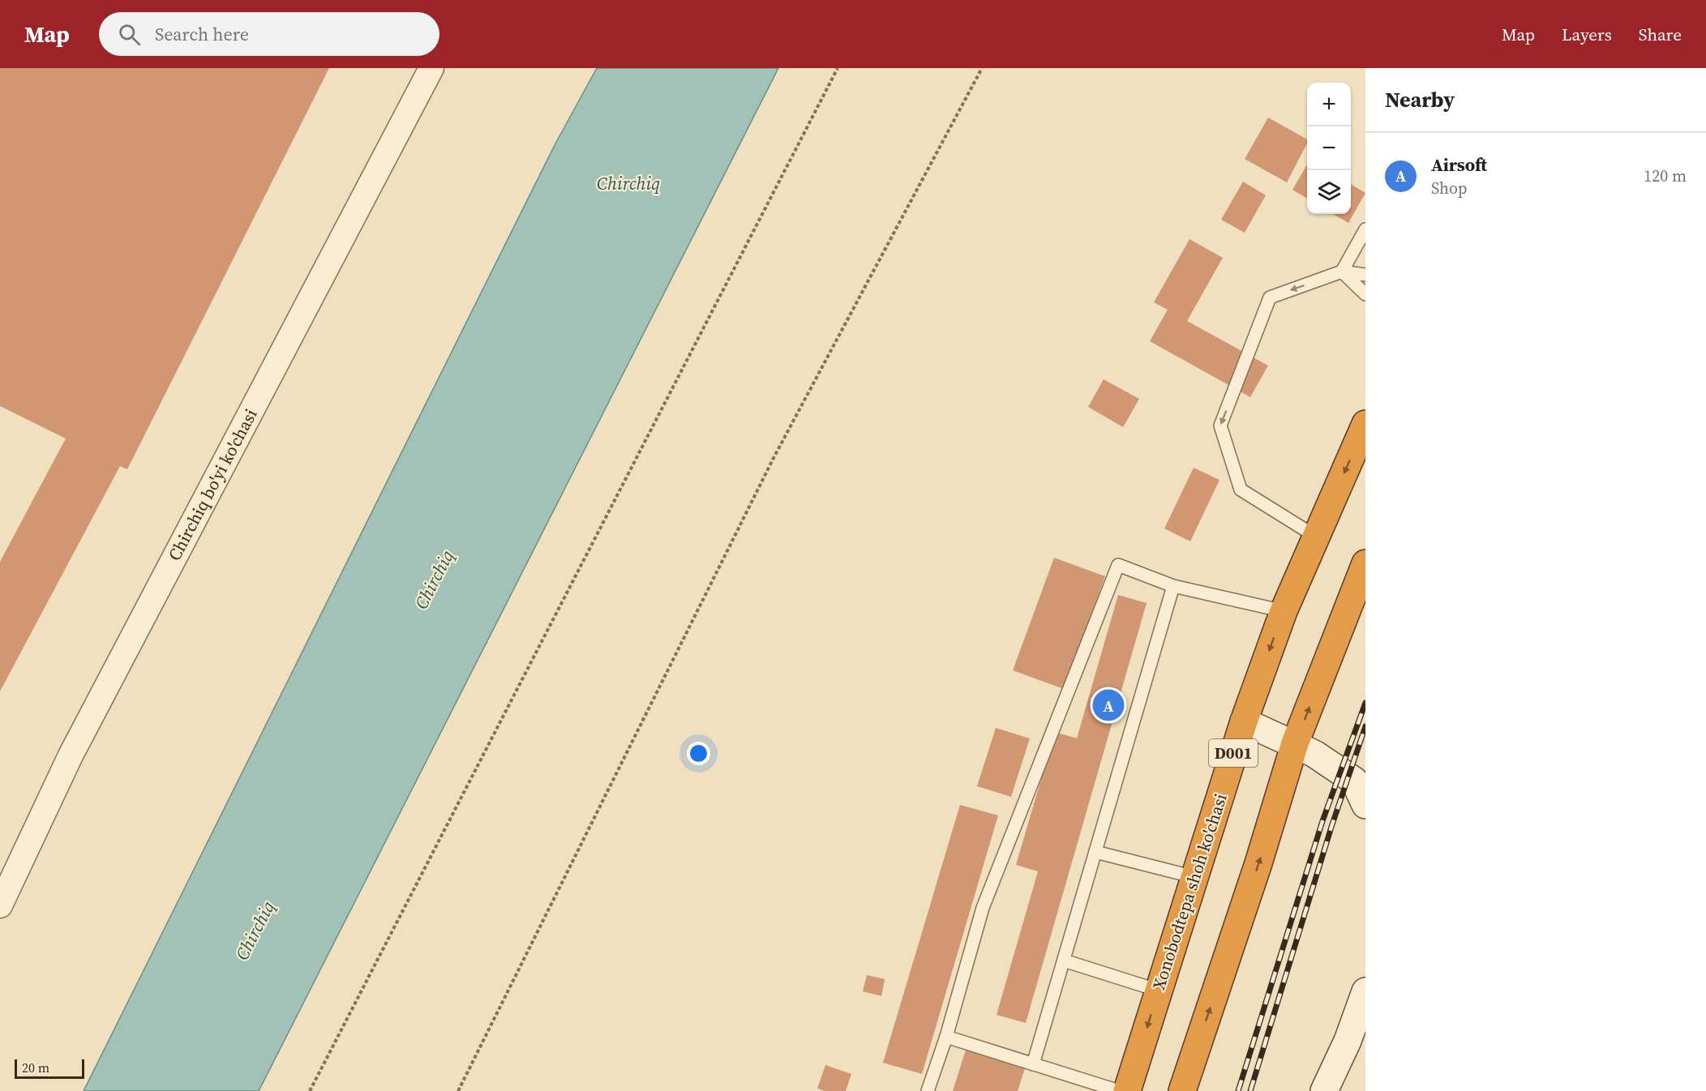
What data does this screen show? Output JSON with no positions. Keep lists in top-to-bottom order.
{
  "streets": {
    "highway": ["D001", "Xonobodtepa shoh ko'chasi"],
    "street": ["Chirchiq bo'yi ko'chasi"]
  },
  "water": ["Chirchiq"],
  "scale_bar": "20 m",
  "page": {
    "header": "Map",
    "search": "Search here",
    "nav": ["Map", "Layers", "Share"],
    "heading": "Nearby",
    "map_buttons": ["+", "−"],
    "list": [
      {
        "mark": "A",
        "name": "Airsoft",
        "note": "Shop",
        "value": "120 m"
      }
    ],
    "pins": "A",
    "scale": "20 m"
  }
}
